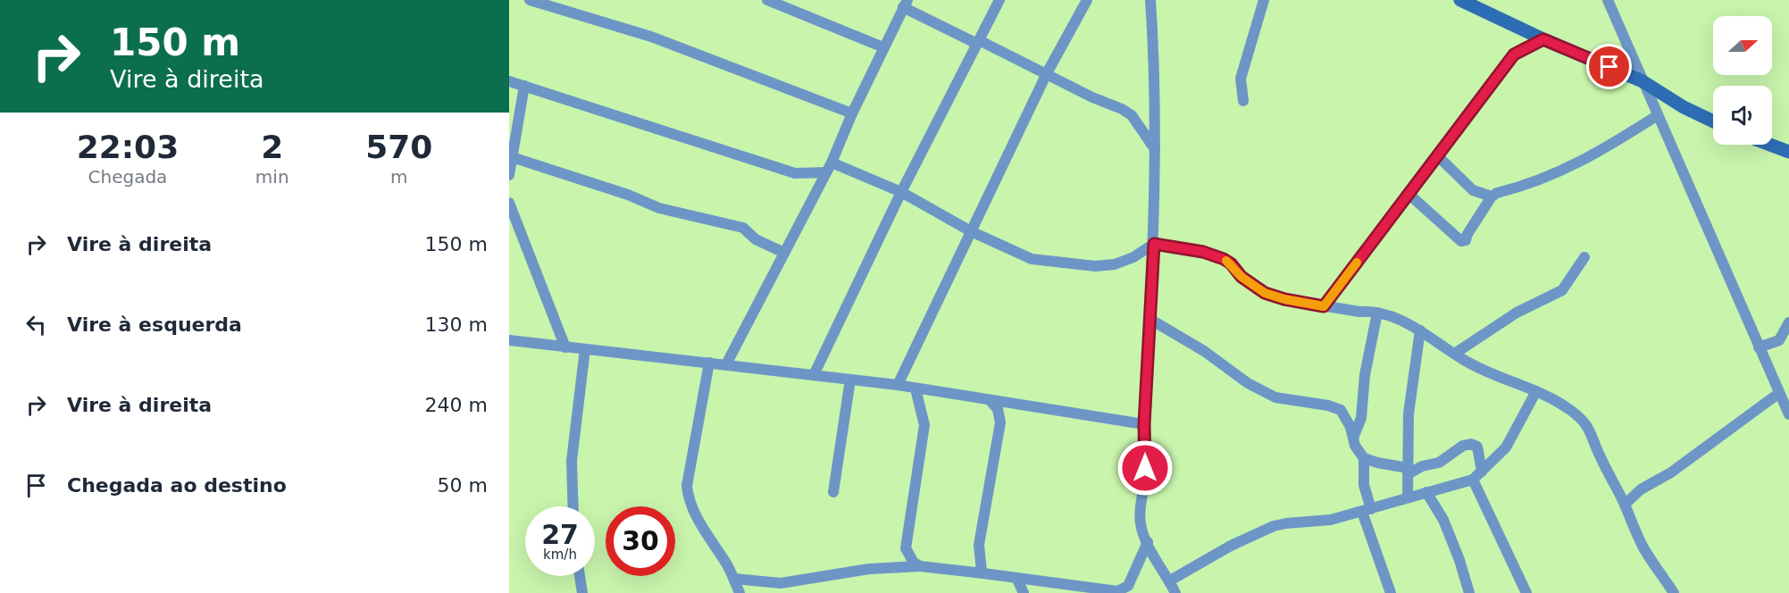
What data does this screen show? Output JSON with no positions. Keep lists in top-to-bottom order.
{
  "north": "right",
  "page": {
    "turn": ["150 m", "Vire à direita"],
    "eta": [
      "22:03",
      "Chegada",
      "2",
      "min",
      "570",
      "m"
    ],
    "list": [
      {
        "name": "Vire à direita",
        "value": "150 m"
      },
      {
        "name": "Vire à esquerda",
        "value": "130 m"
      },
      {
        "name": "Vire à direita",
        "value": "240 m"
      },
      {
        "name": "Chegada ao destino",
        "value": "50 m"
      }
    ],
    "speed": "27 km/h",
    "limit": "30"
  }
}
